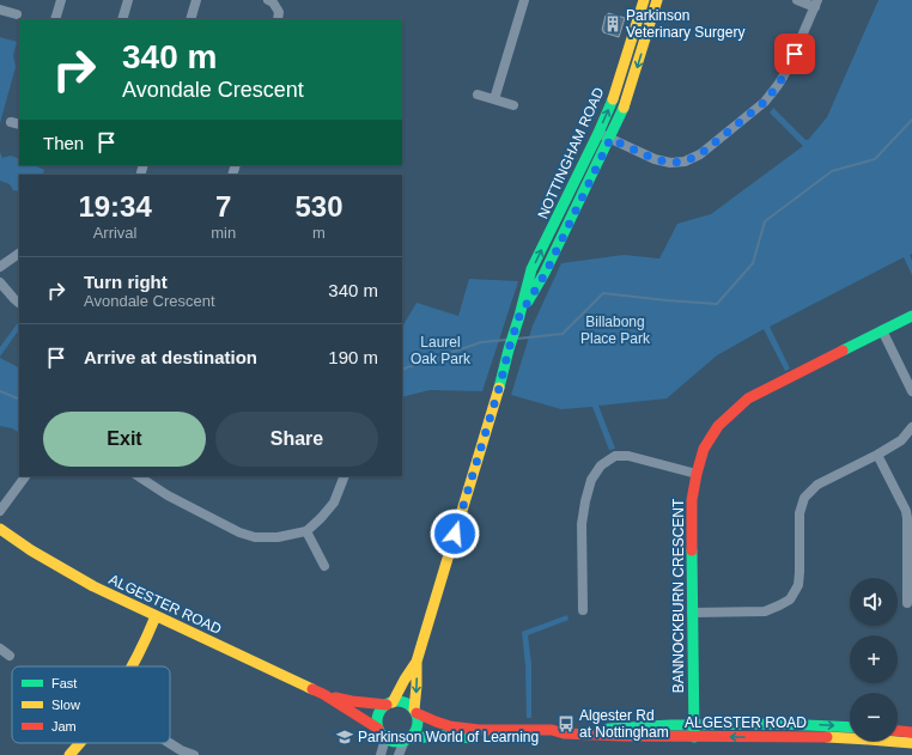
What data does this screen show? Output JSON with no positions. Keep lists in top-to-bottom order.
{
  "streets": {
    "main road": ["NOTTINGHAM ROAD", "BANNOCKBURN CRESCENT", "ALGESTER ROAD"]
  },
  "crossings": [
    ["NOTTINGHAM ROAD", "ALGESTER ROAD"],
    ["BANNOCKBURN CRESCENT", "ALGESTER ROAD"]
  ],
  "parks": ["Billabong Place Park", "Laurel Oak Park"],
  "places": {
    "building": ["Parkinson Veterinary Surgery"],
    "bus stop": ["Algester Rd at Nottingham"],
    "school or university": ["Parkinson World of Learning"]
  },
  "legend": ["Fast", "Slow", "Jam"],
  "page": {
    "turn": ["340 m", "Avondale Crescent"],
    "then": "Then",
    "eta": [
      "19:34",
      "Arrival",
      "7",
      "min",
      "530",
      "m"
    ],
    "list": [
      {
        "name": "Turn right",
        "note": "Avondale Crescent",
        "value": "340 m"
      },
      {
        "name": "Arrive at destination",
        "value": "190 m"
      }
    ],
    "buttons": ["Exit", "Share"],
    "map_buttons": ["+", "−"]
  }
}
